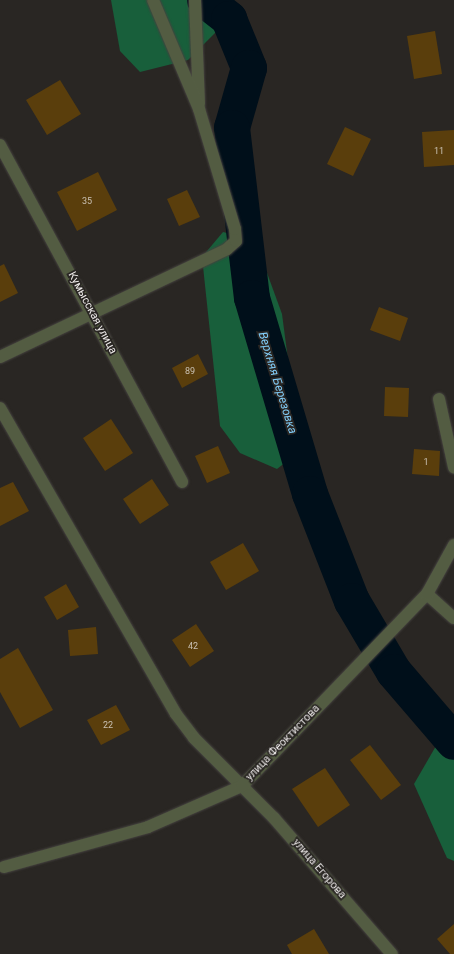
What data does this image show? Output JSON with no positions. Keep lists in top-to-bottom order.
{
  "streets": {
    "street": ["Кумысская улица", "улица Феоктистова", "улица Егорова"]
  },
  "crossings": [
    ["улица Феоктистова", "улица Егорова"]
  ],
  "water": ["Верхняя Березовка"],
  "house_numbers": [
    "11",
    "35",
    "89",
    "1",
    "42",
    "22"
  ]
}
